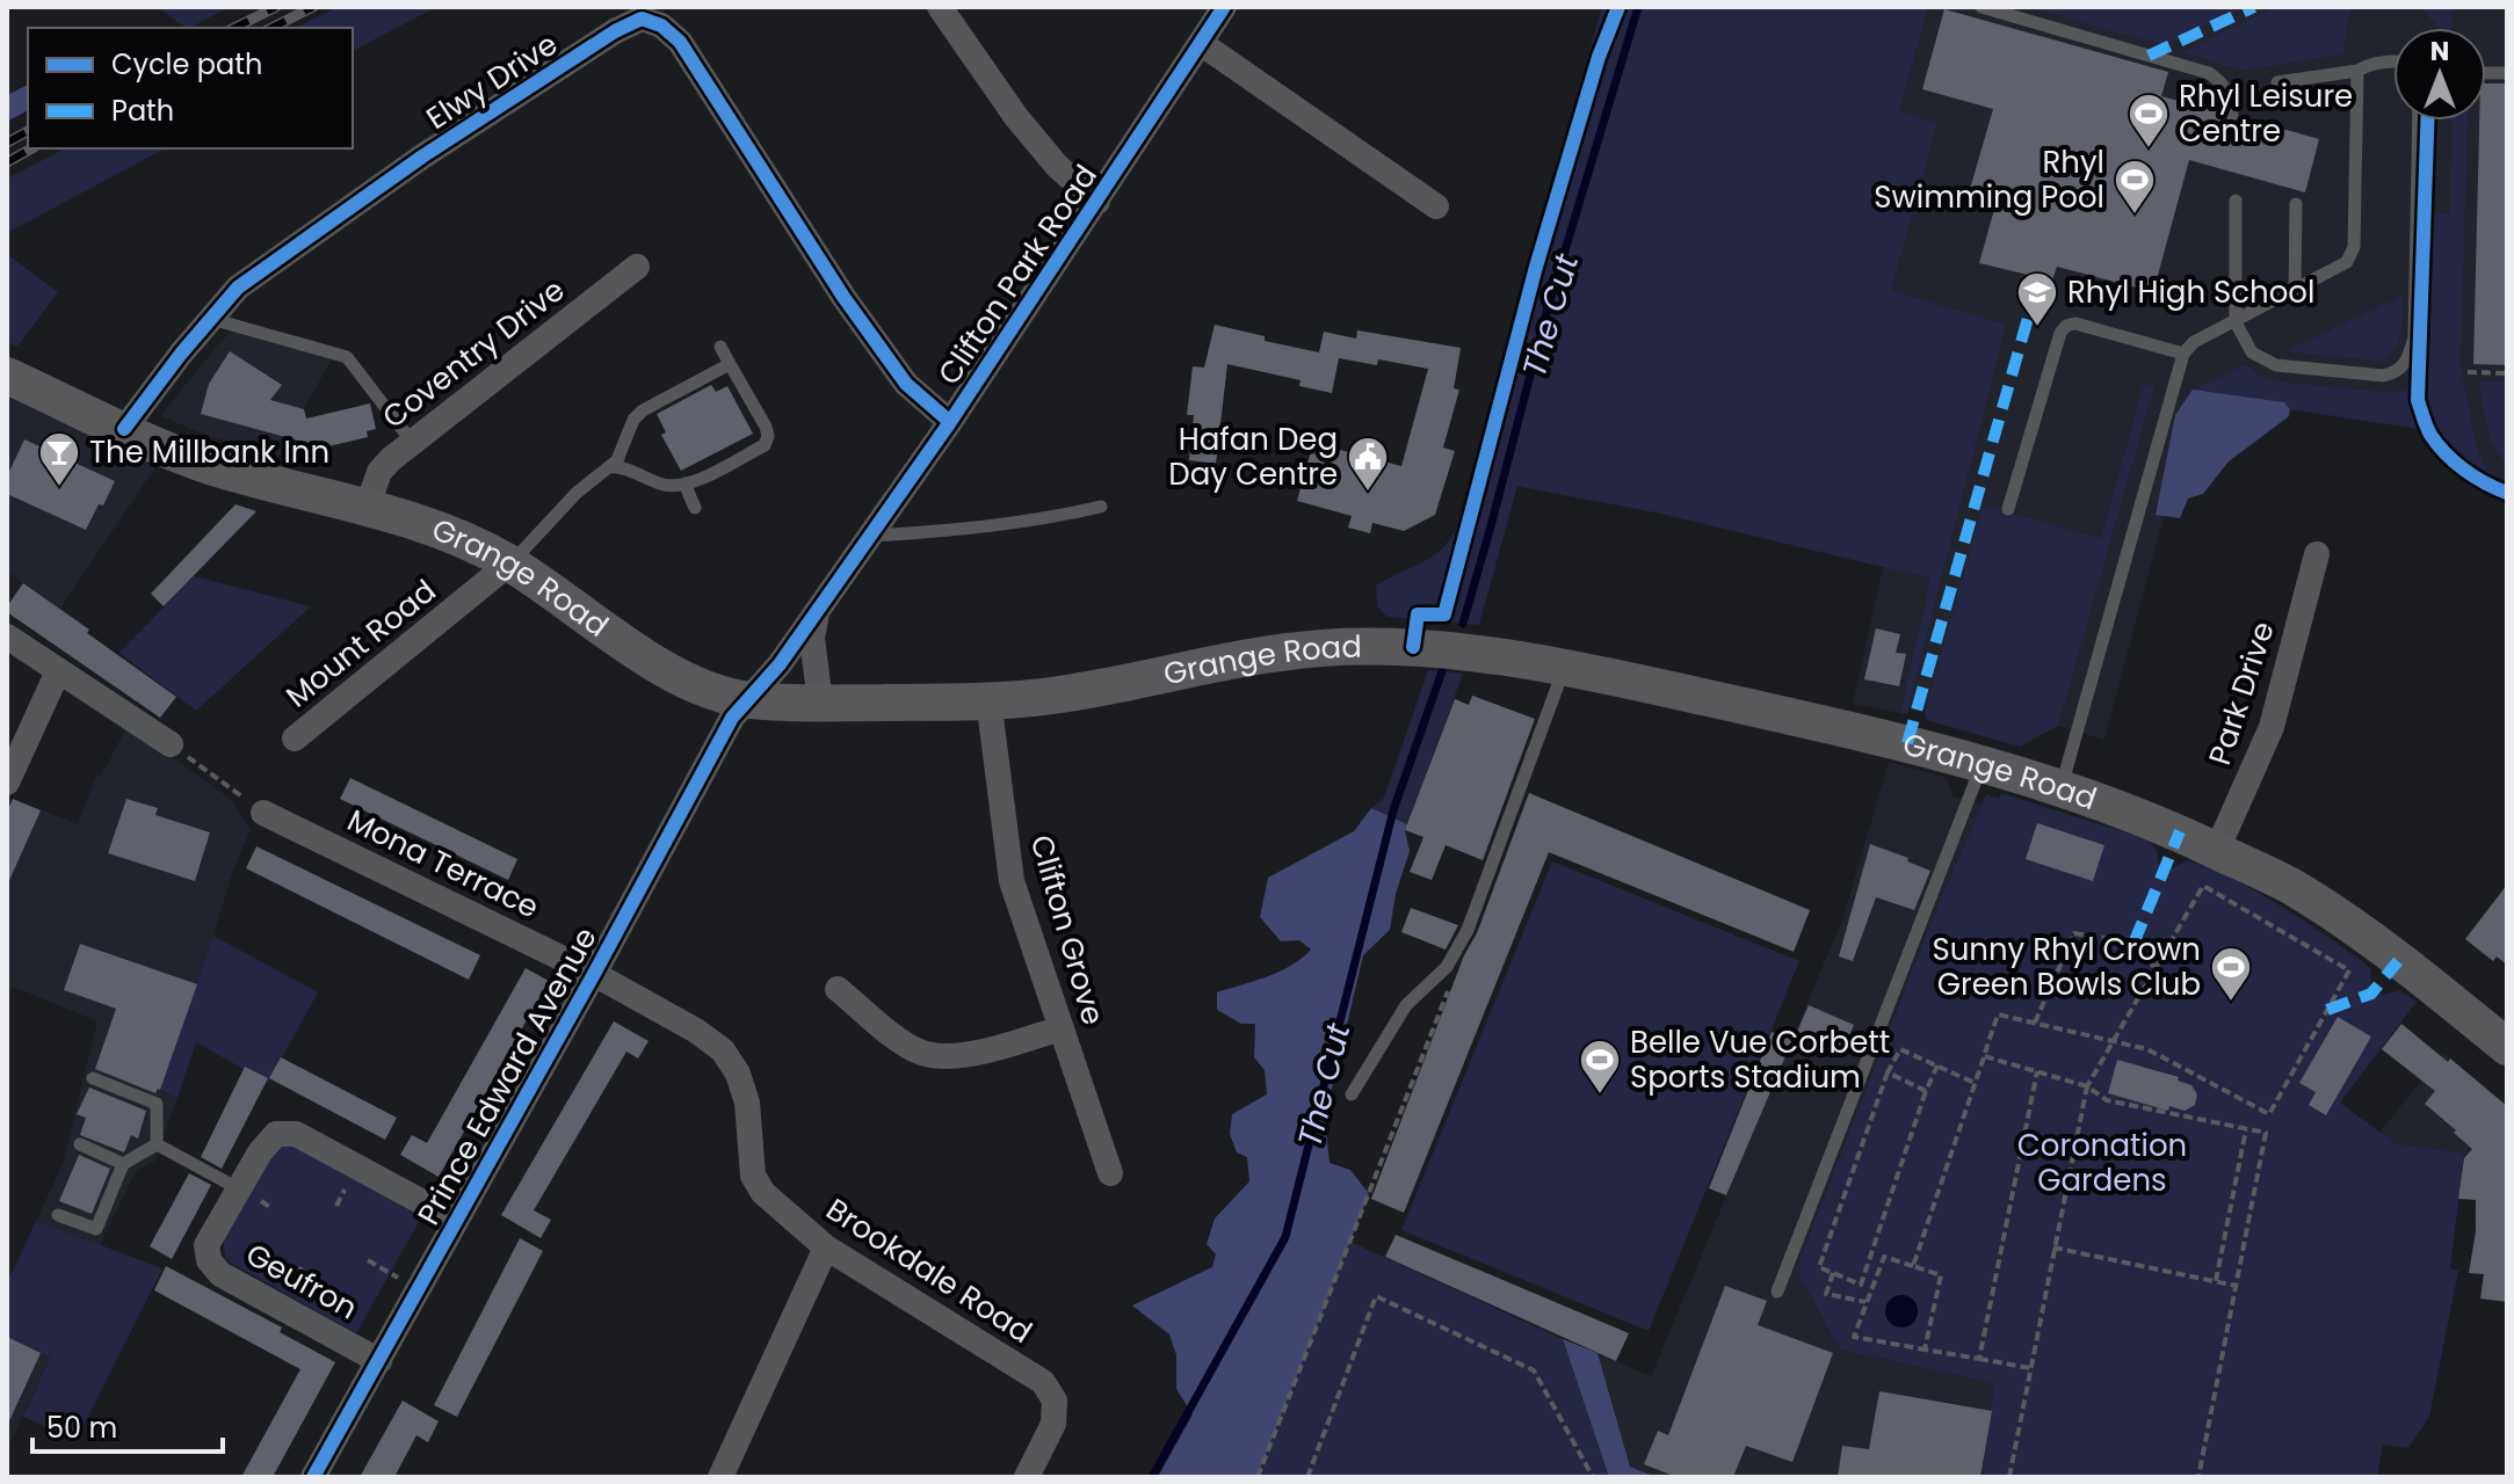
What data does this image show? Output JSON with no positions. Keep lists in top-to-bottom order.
{
  "streets": {
    "main road": ["Grange Road"],
    "street": [
      "Elwy Drive",
      "Clifton Park Road",
      "Coventry Drive",
      "Mount Road",
      "Park Drive",
      "Mona Terrace",
      "Clifton Grove",
      "Prince Edward Avenue",
      "Brookdale Road",
      "Geufron"
    ]
  },
  "crossings": [
    ["Elwy Drive", "Clifton Park Road"],
    ["Elwy Drive", "Grange Road"],
    ["Clifton Park Road", "Grange Road"],
    ["Clifton Park Road", "Prince Edward Avenue"],
    ["Coventry Drive", "Grange Road"],
    ["Grange Road", "Mount Road"],
    ["Grange Road", "Park Drive"],
    ["Grange Road", "Clifton Grove"],
    ["Grange Road", "Prince Edward Avenue"],
    ["Mona Terrace", "Prince Edward Avenue"],
    ["Mona Terrace", "Brookdale Road"],
    ["Prince Edward Avenue", "Brookdale Road"],
    ["Prince Edward Avenue", "Geufron"]
  ],
  "water": ["The Cut"],
  "parks": ["Coronation Gardens"],
  "places": {
    "sports": [
      "Rhyl Leisure Centre",
      "Rhyl Swimming Pool",
      "Sunny Rhyl Crown Green Bowls Club",
      "Belle Vue Corbett Sports Stadium"
    ],
    "school or university": ["Rhyl High School"],
    "bar": ["The Millbank Inn"],
    "public building": ["Hafan Deg Day Centre"]
  },
  "legend": ["Cycle path", "Path"],
  "scale_bar": "50 m",
  "north": "top"
}
